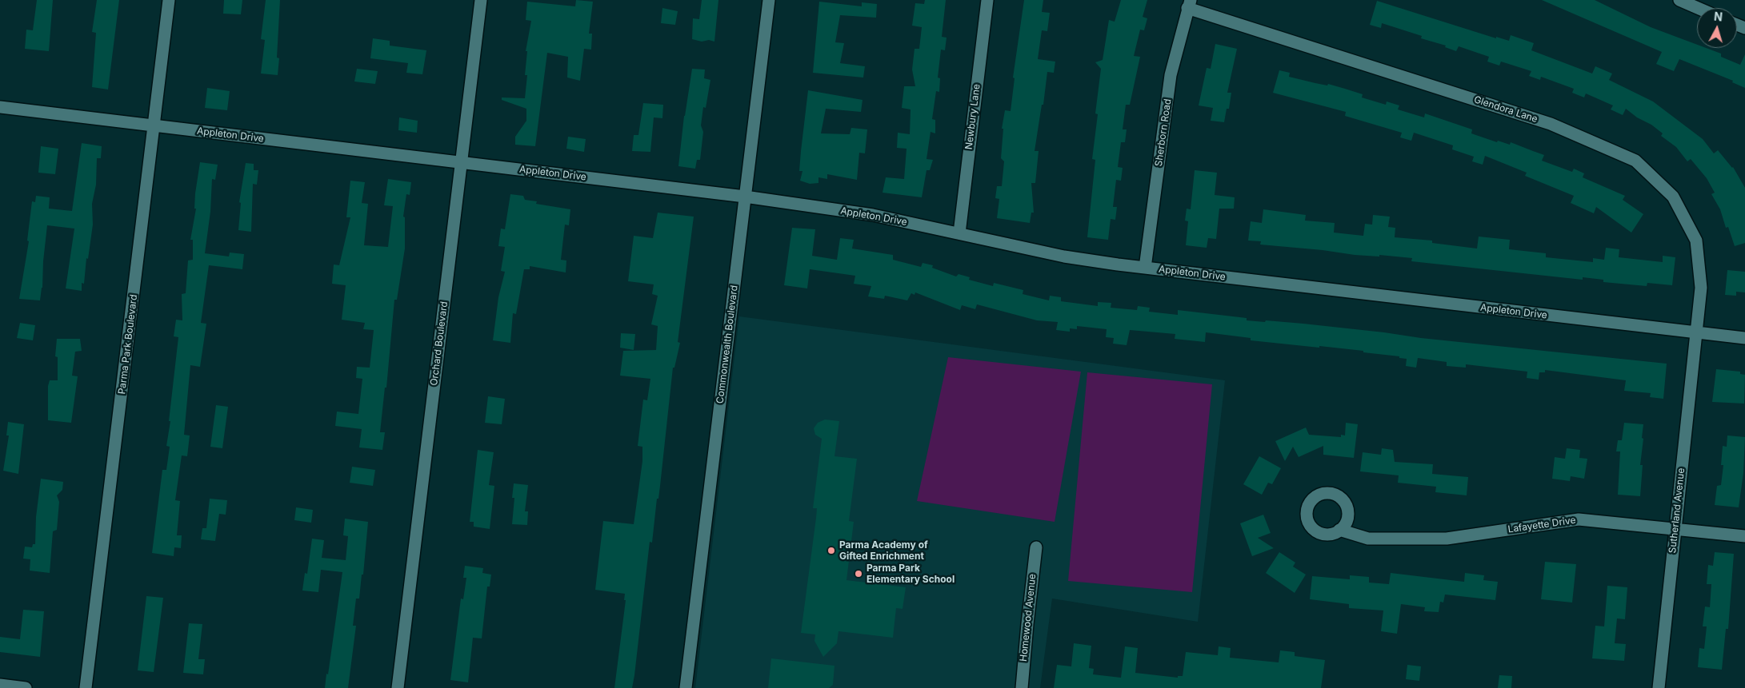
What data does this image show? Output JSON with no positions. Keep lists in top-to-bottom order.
{
  "streets": {
    "street": [
      "Glendora Lane",
      "Newbury Lane",
      "Sherborn Road",
      "Appleton Drive",
      "Orchard Boulevard",
      "Parma Park Boulevard",
      "Commonwealth Boulevard",
      "Sutherland Avenue",
      "Lafayette Drive",
      "Homewood Avenue"
    ]
  },
  "crossings": [
    ["Glendora Lane", "Sherborn Road"],
    ["Glendora Lane", "Appleton Drive"],
    ["Glendora Lane", "Sutherland Avenue"],
    ["Newbury Lane", "Appleton Drive"],
    ["Sherborn Road", "Appleton Drive"],
    ["Appleton Drive", "Orchard Boulevard"],
    ["Appleton Drive", "Parma Park Boulevard"],
    ["Appleton Drive", "Commonwealth Boulevard"],
    ["Appleton Drive", "Sutherland Avenue"],
    ["Sutherland Avenue", "Lafayette Drive"]
  ],
  "places": ["Parma Academy of Gifted Enrichment", "Parma Park Elementary School"],
  "north": "top"
}
